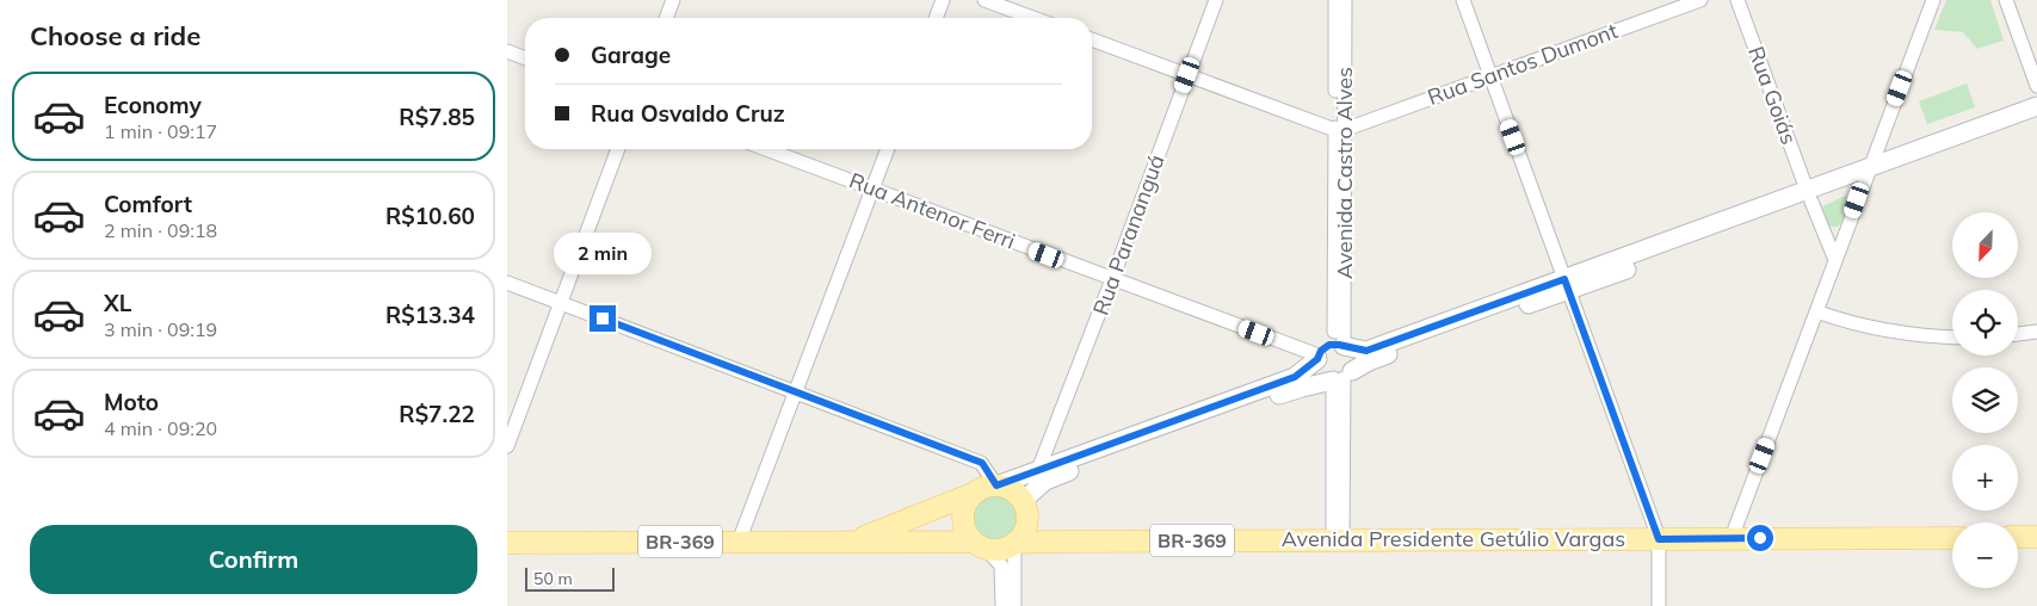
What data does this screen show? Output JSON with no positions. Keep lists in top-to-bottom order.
{
  "streets": {
    "main road": ["Avenida Presidente Getúlio Vargas", "BR-369"],
    "street": [
      "Rua Santos Dumont",
      "Rua Goiás",
      "Avenida Castro Alves",
      "Rua Antenor Ferri",
      "Rua Parananguá"
    ]
  },
  "crossings": [
    ["Rua Santos Dumont", "Avenida Castro Alves"],
    ["Avenida Castro Alves", "Rua Antenor Ferri"],
    ["Rua Antenor Ferri", "Rua Parananguá"],
    ["Avenida Presidente Getúlio Vargas", "BR-369"]
  ],
  "scale_bar": "50 m",
  "north": "bottom left",
  "page": {
    "heading": "Choose a ride",
    "banner": ["Garage", "Rua Osvaldo Cruz"],
    "list": [
      {
        "name": "Economy",
        "note": "1 min · 09:17",
        "value": "R$7.85"
      },
      {
        "name": "Comfort",
        "note": "2 min · 09:18",
        "value": "R$10.60"
      },
      {
        "name": "XL",
        "note": "3 min · 09:19",
        "value": "R$13.34"
      },
      {
        "name": "Moto",
        "note": "4 min · 09:20",
        "value": "R$7.22"
      }
    ],
    "map_buttons": ["+", "−"],
    "bubble": "2 min",
    "buttons": "Confirm",
    "scale": "50 m"
  }
}
